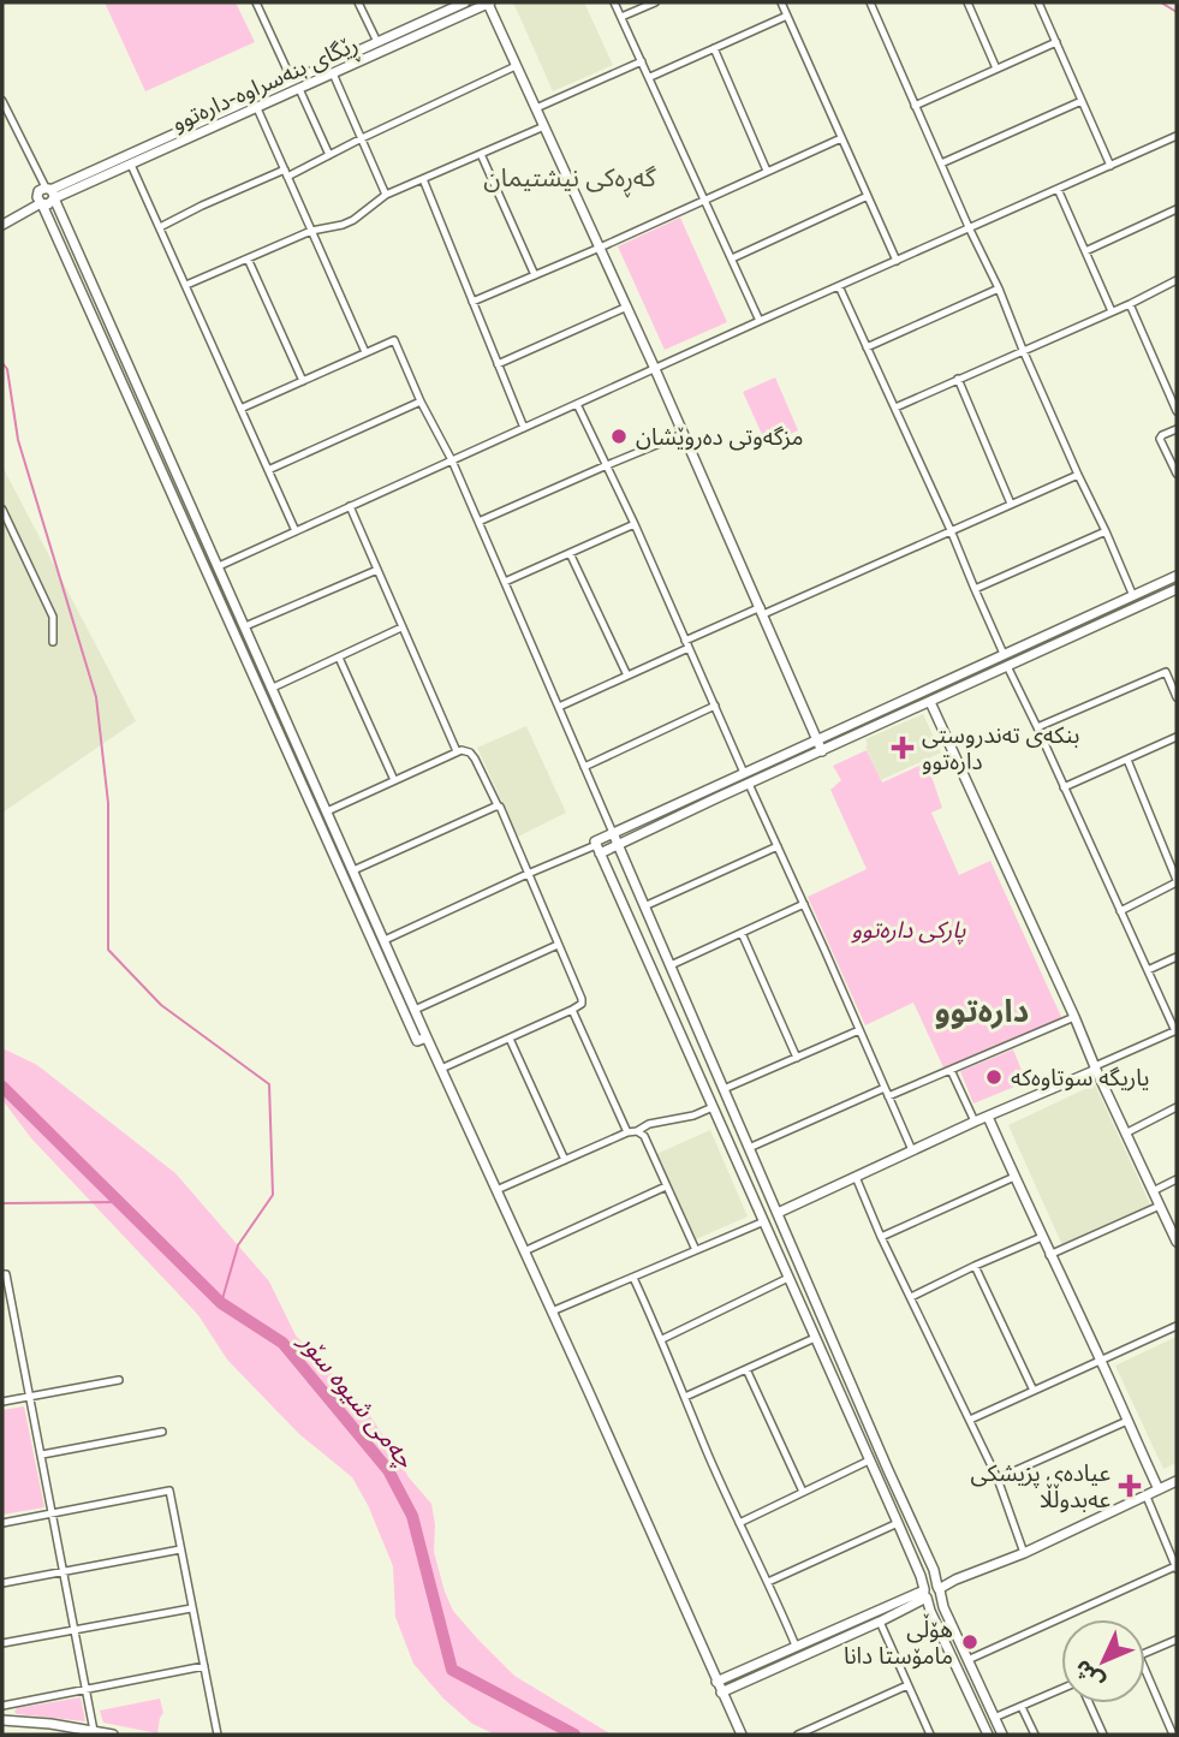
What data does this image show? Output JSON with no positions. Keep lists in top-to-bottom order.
{
  "streets": {
    "street": ["ڕێگای بنەسراوە-دارەتوو"]
  },
  "districts": ["گەڕەکی نیشتیمان", "دارەتوو"],
  "water": ["چەمی شیوە سۆر"],
  "parks": ["پارکی دارەتوو"],
  "places": {
    "other": ["مزگەوتی دەروێشان", "یاریگە سوتاوەکە", "هۆڵی مامۆستا دانا"],
    "health": ["بنکەی تەندروستی دارەتوو", "عیادەی پزیشکی عەبدوڵڵا"]
  },
  "north": "bottom left"
}
